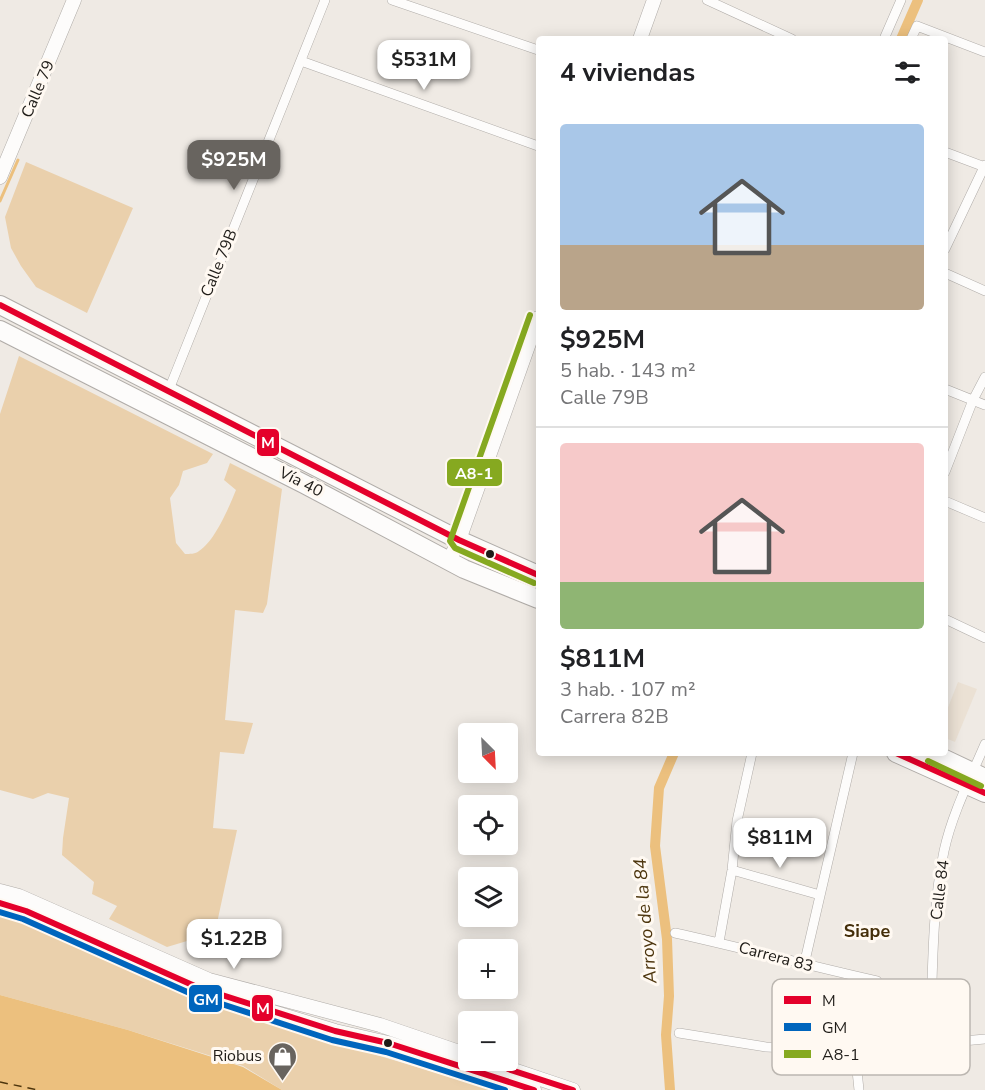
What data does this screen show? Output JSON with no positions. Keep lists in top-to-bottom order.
{
  "streets": {
    "highway": ["Vía 40"],
    "main road": ["Calle 79"],
    "street": ["Calle 79B", "Calle 84", "Carrera 83"]
  },
  "crossings": [
    ["Calle 79B", "Vía 40"]
  ],
  "districts": ["Siape"],
  "water": ["Arroyo de la 84"],
  "places": {
    "shop": ["Riobus"]
  },
  "lines": ["transit line M", "transit line A8-1", "transit line GM"],
  "legend": ["M", "GM", "A8-1"],
  "north": "bottom right",
  "page": {
    "heading": "4 viviendas",
    "price": [
      "$531M",
      "$925M",
      "$811M",
      "$1.22B"
    ],
    "list": [
      {
        "name": "$925M",
        "note": "5 hab. · 143 m² · Calle 79B"
      },
      {
        "name": "$811M",
        "note": "3 hab. · 107 m² · Carrera 82B"
      }
    ],
    "map_buttons": ["+", "−"]
  }
}
